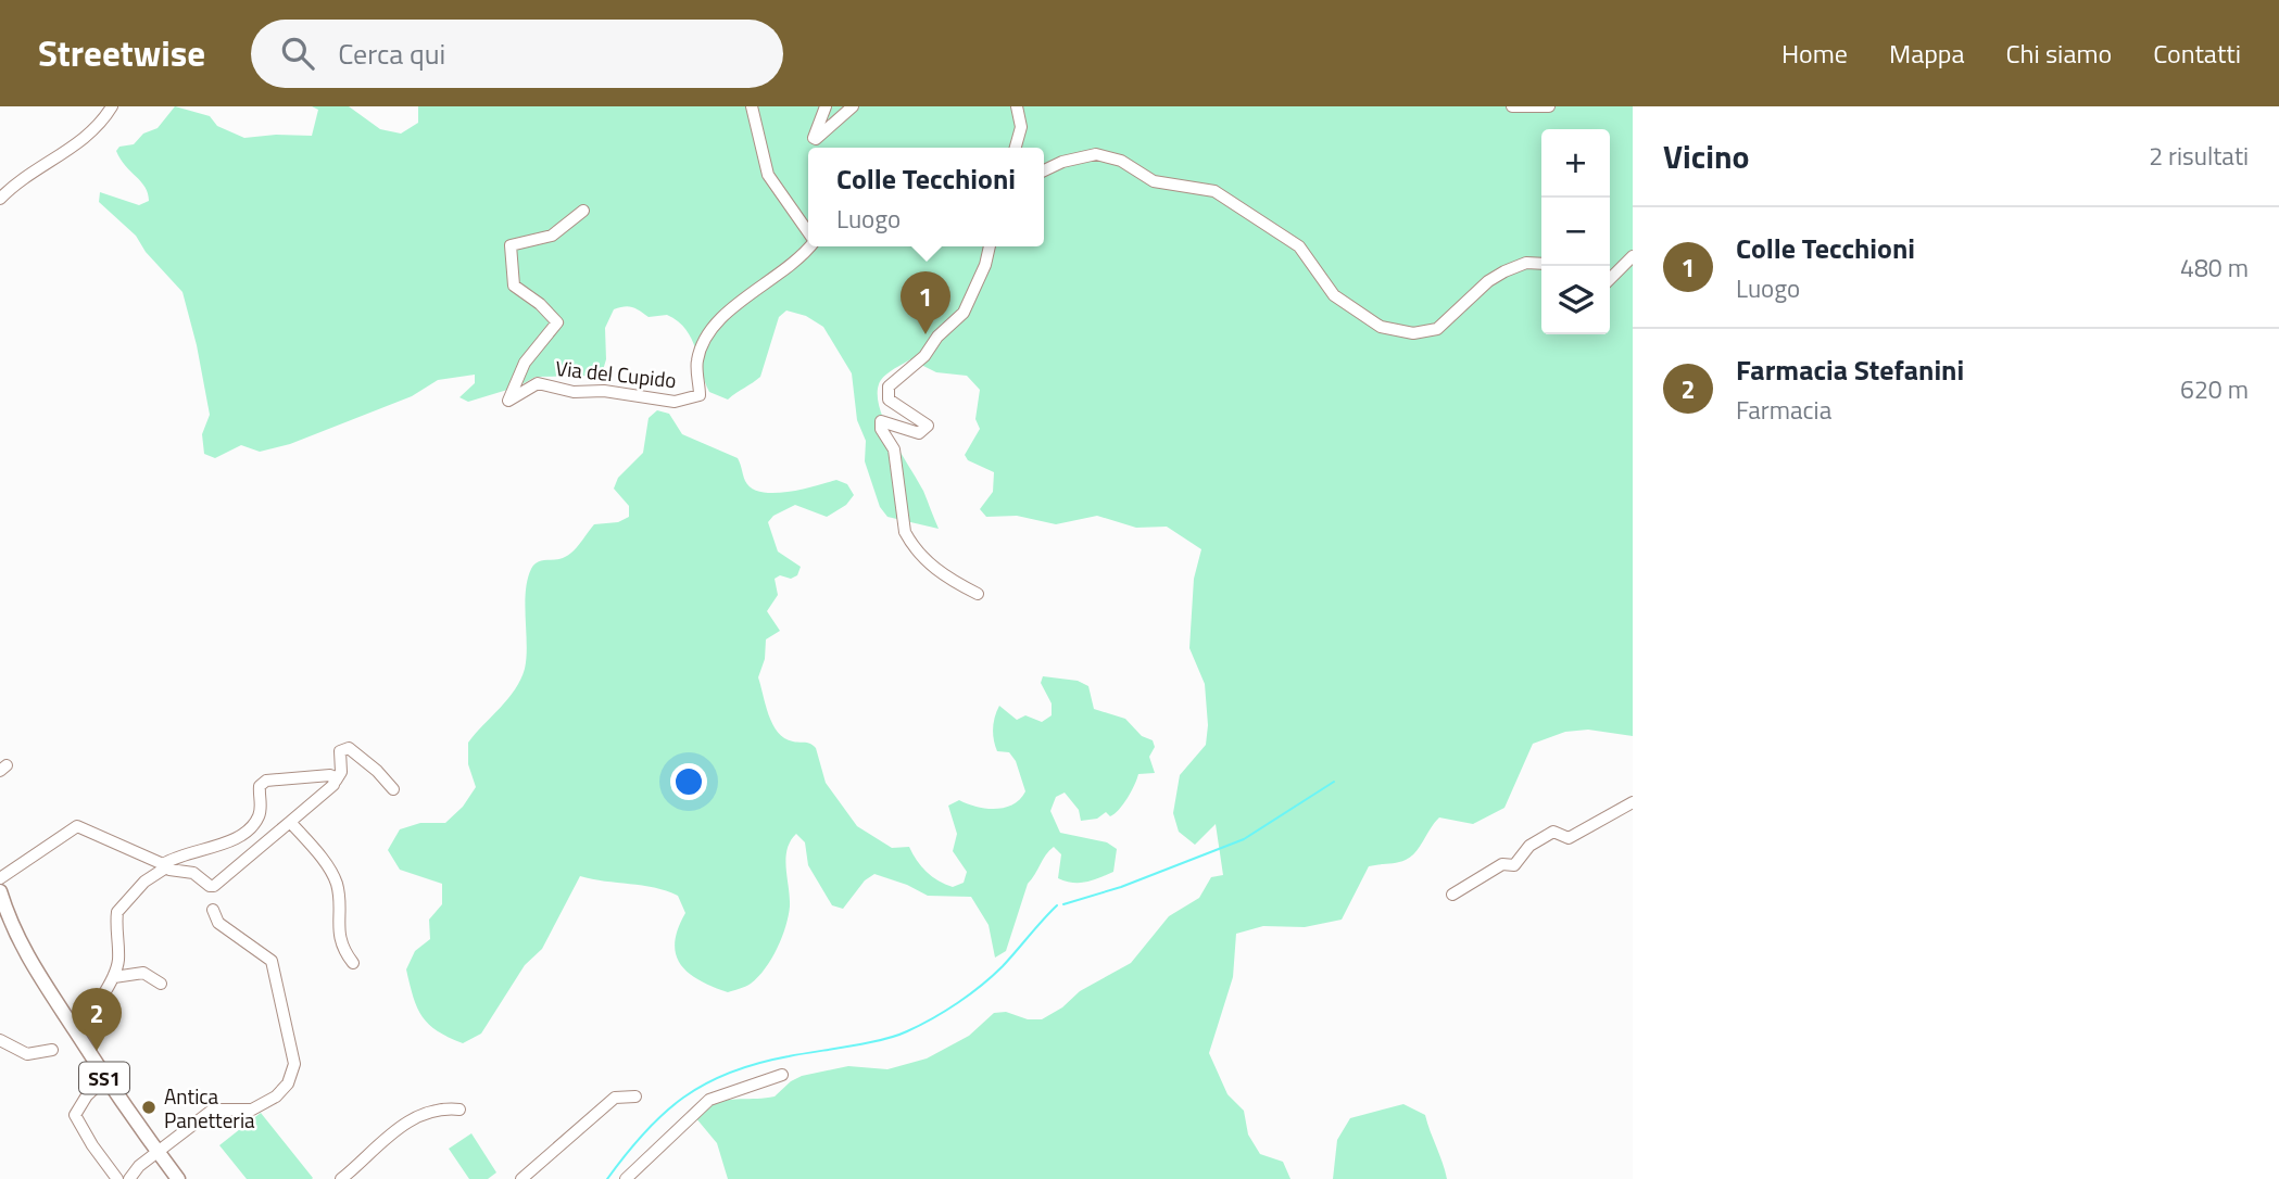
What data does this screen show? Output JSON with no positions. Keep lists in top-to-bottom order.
{
  "streets": {
    "main road": ["SS1"],
    "street": ["Via del Cupido"]
  },
  "places": ["Antica Panetteria"],
  "page": {
    "header": "Streetwise",
    "search": "Cerca qui",
    "nav": [
      "Home",
      "Mappa",
      "Chi siamo",
      "Contatti"
    ],
    "heading": ["Vicino", "2 risultati"],
    "map_buttons": ["+", "−"],
    "popup": ["Colle Tecchioni", "Luogo"],
    "list": [
      {
        "mark": "1",
        "name": "Colle Tecchioni",
        "note": "Luogo",
        "value": "480 m"
      },
      {
        "mark": "2",
        "name": "Farmacia Stefanini",
        "note": "Farmacia",
        "value": "620 m"
      }
    ],
    "pins": ["1", "2"]
  }
}
